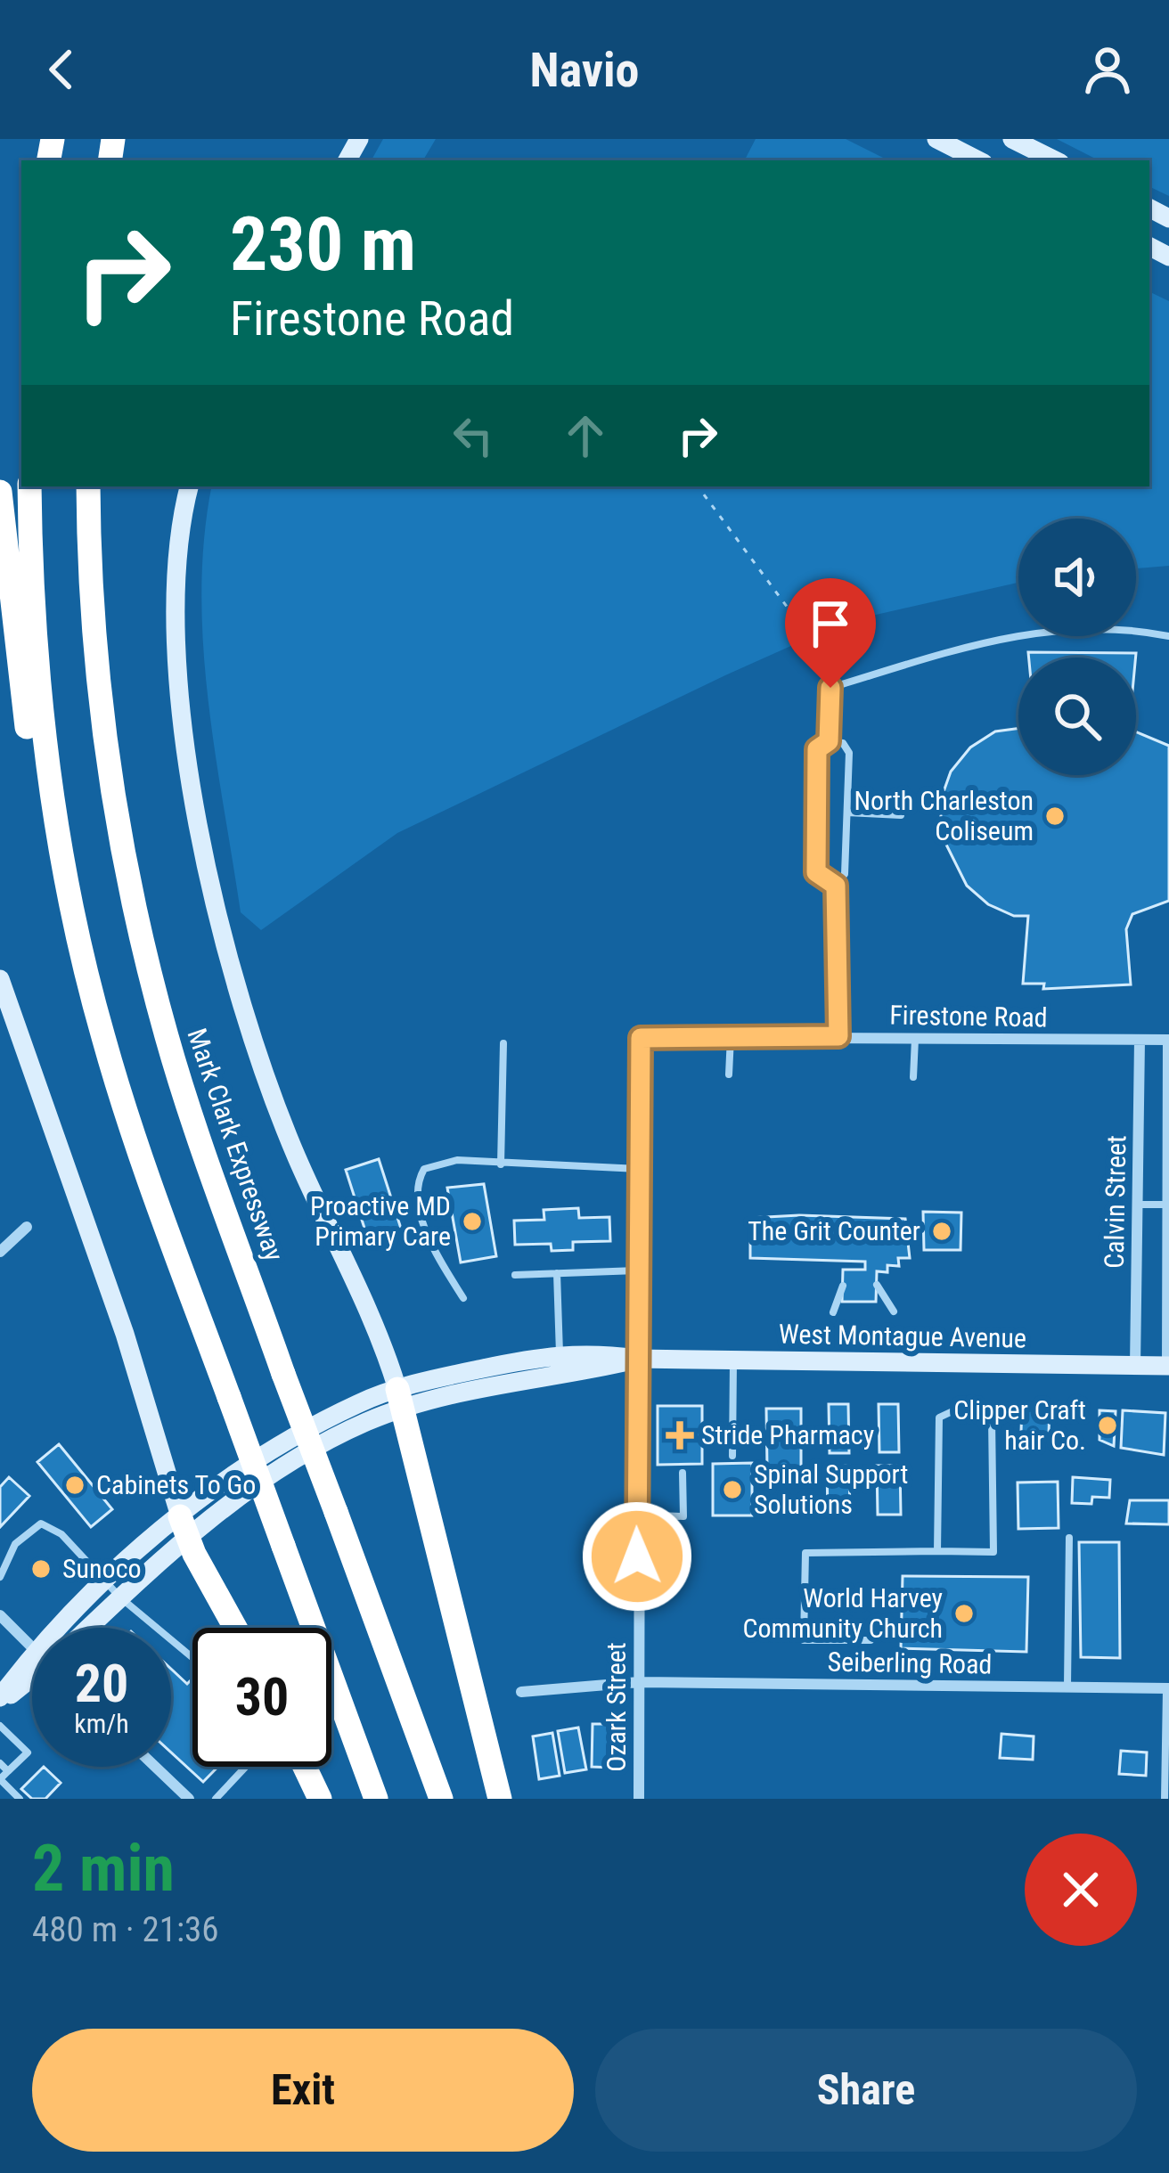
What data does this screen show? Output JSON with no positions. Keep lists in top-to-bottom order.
{
  "streets": {
    "highway": ["Mark Clark Expressway"],
    "main road": ["West Montague Avenue"],
    "street": [
      "Firestone Road",
      "Calvin Street",
      "Seiberling Road",
      "Ozark Street"
    ]
  },
  "crossings": [
    ["Firestone Road", "Calvin Street"],
    ["Firestone Road", "Ozark Street"],
    ["Calvin Street", "West Montague Avenue"],
    ["West Montague Avenue", "Ozark Street"],
    ["Seiberling Road", "Ozark Street"]
  ],
  "places": {
    "other": [
      "North Charleston Coliseum",
      "Proactive MD Primary Care",
      "The Grit Counter",
      "Clipper Craft hair Co.",
      "Cabinets To Go",
      "Spinal Support Solutions",
      "Sunoco",
      "World Harvey Community Church"
    ],
    "health": ["Stride Pharmacy"]
  },
  "page": {
    "header": "Navio",
    "turn": ["230 m", "Firestone Road"],
    "speed": "20 km/h",
    "limit": "30",
    "heading": ["2 min", "480 m · 21:36"],
    "buttons": ["Exit", "Share"]
  }
}
